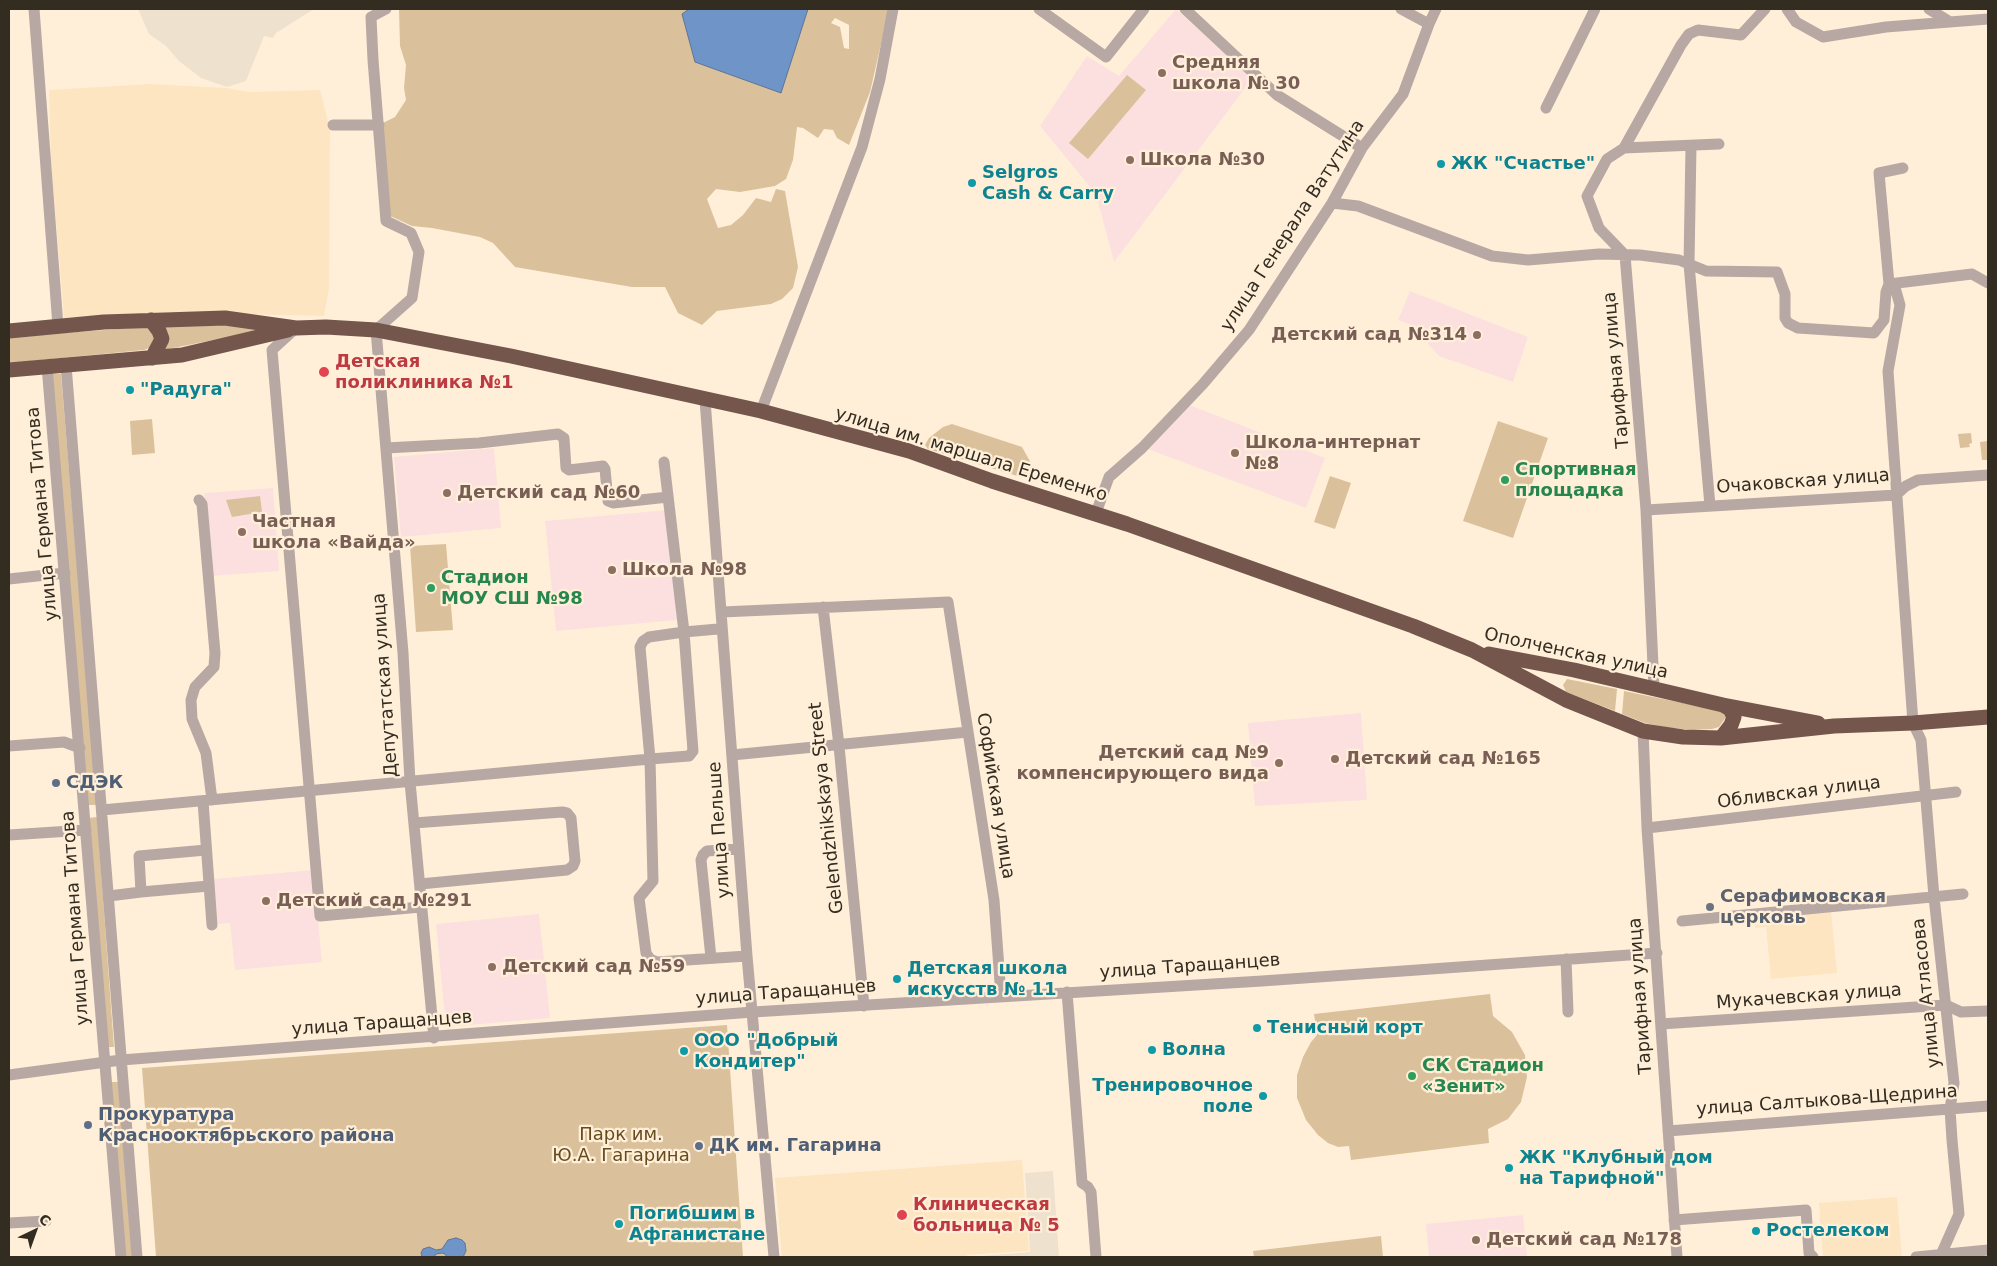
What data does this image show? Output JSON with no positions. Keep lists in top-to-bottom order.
{
  "streets": {
    "highway": ["улица им. маршала Еременко", "Ополченская улица"],
    "street": [
      "улица Генерала Ватутина",
      "Тарифная улица",
      "Очаковская улица",
      "улица Германа Титова",
      "Депутатская улица",
      "Обливская улица",
      "Софийская улица",
      "Gelendzhikskaya Street",
      "улица Пельше",
      "улица Таращанцев",
      "улица Атласова",
      "Мукачевская улица",
      "улица Салтыкова-Щедрина"
    ]
  },
  "crossings": [
    ["улица Генерала Ватутина", "улица им. маршала Еременко"],
    ["Тарифная улица", "Очаковская улица"],
    ["Тарифная улица", "Ополченская улица"],
    ["Тарифная улица", "Обливская улица"],
    ["Тарифная улица", "улица Таращанцев"],
    ["Тарифная улица", "Мукачевская улица"],
    ["Тарифная улица", "улица Салтыкова-Щедрина"],
    ["улица им. маршала Еременко", "улица Германа Титова"],
    ["улица им. маршала Еременко", "Ополченская улица"],
    ["улица им. маршала Еременко", "Депутатская улица"],
    ["улица им. маршала Еременко", "улица Пельше"],
    ["Очаковская улица", "улица Атласова"],
    ["улица Германа Титова", "улица Таращанцев"],
    ["Ополченская улица", "улица Атласова"],
    ["Депутатская улица", "улица Таращанцев"],
    ["Обливская улица", "улица Атласова"],
    ["Софийская улица", "Gelendzhikskaya Street"],
    ["Софийская улица", "улица Таращанцев"],
    ["Gelendzhikskaya Street", "улица Таращанцев"],
    ["улица Пельше", "улица Таращанцев"],
    ["улица Атласова", "Мукачевская улица"],
    ["улица Атласова", "улица Салтыкова-Щедрина"]
  ],
  "parks": ["Парк им. Ю.А. Гагарина"],
  "places": [
    "Средняя школа № 30",
    "Школа №30",
    "ЖК \"Счастье\"",
    "Selgros Cash & Carry",
    "Детский сад №314",
    "Детская поликлиника №1",
    "\"Радуга\"",
    "Школа-интернат №8",
    "Спортивная площадка",
    "Детский сад №60",
    "Частная школа «Вайда»",
    "Школа №98",
    "Стадион МОУ СШ №98",
    "Детский сад №165",
    "Детский сад №9 компенсирующего вида",
    "СДЭК",
    "Детский сад №291",
    "Серафимовская церковь",
    "Детский сад №59",
    "Детская школа искусств № 11",
    "Тенисный корт",
    "Волна",
    "ООО \"Добрый Кондитер\"",
    "СК Стадион «Зенит»",
    "Тренировочное поле",
    "Прокуратура Краснооктябрьского района",
    "ДК им. Гагарина",
    "ЖК \"Клубный дом на Тарифной\"",
    "Клиническая больница № 5",
    "Погибшим в Афганистане",
    "Ростелеком",
    "Детский сад №178"
  ],
  "north": "top right"
}
